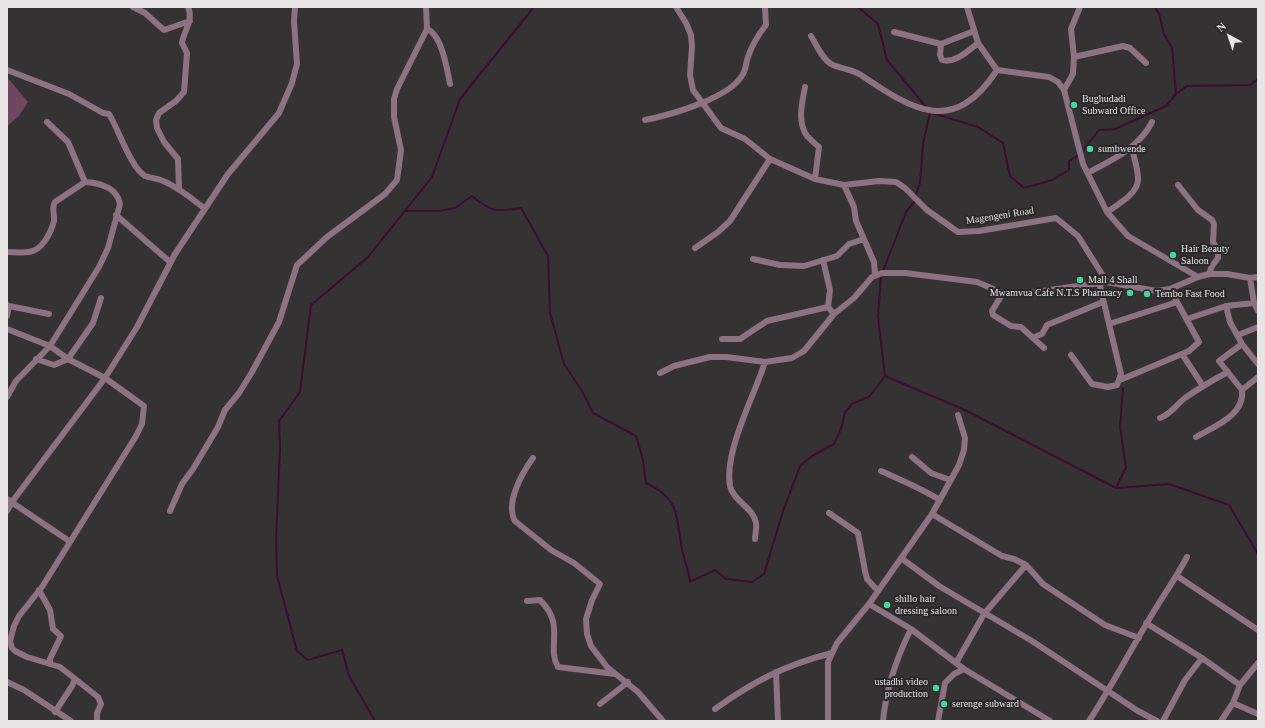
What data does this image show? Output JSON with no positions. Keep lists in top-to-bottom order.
{
  "streets": {
    "street": ["Magengeni Road"]
  },
  "places": [
    "Bughudadi Subward Office",
    "sumbwende",
    "Hair Beauty Saloon",
    "Mall 4 Shall",
    "Mwamvua Cafe N.T.S Pharmacy",
    "Tembo Fast Food",
    "shillo hair dressing saloon",
    "ustadhi video production",
    "serenge subward"
  ],
  "north": "top left"
}
